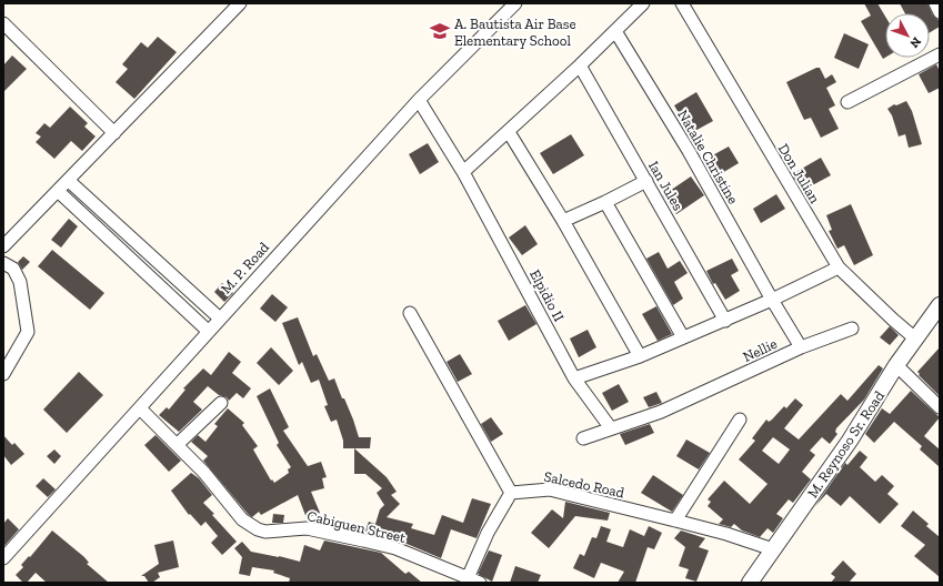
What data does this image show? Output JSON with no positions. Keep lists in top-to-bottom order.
{
  "streets": {
    "street": [
      "Natalie Christine",
      "Don Julian",
      "Ian Jules",
      "M. P. Road",
      "Elpidio II",
      "Nellie",
      "M. Reynoso Sr. Road",
      "Salcedo Road",
      "Cabiguen Street"
    ]
  },
  "crossings": [
    ["Natalie Christine", "Nellie"],
    ["Don Julian", "M. Reynoso Sr. Road"],
    ["M. P. Road", "Elpidio II"],
    ["M. P. Road", "Cabiguen Street"],
    ["Elpidio II", "Nellie"],
    ["M. Reynoso Sr. Road", "Salcedo Road"]
  ],
  "places": {
    "school or university": ["A. Bautista Air Base Elementary School"]
  },
  "north": "bottom right"
}
